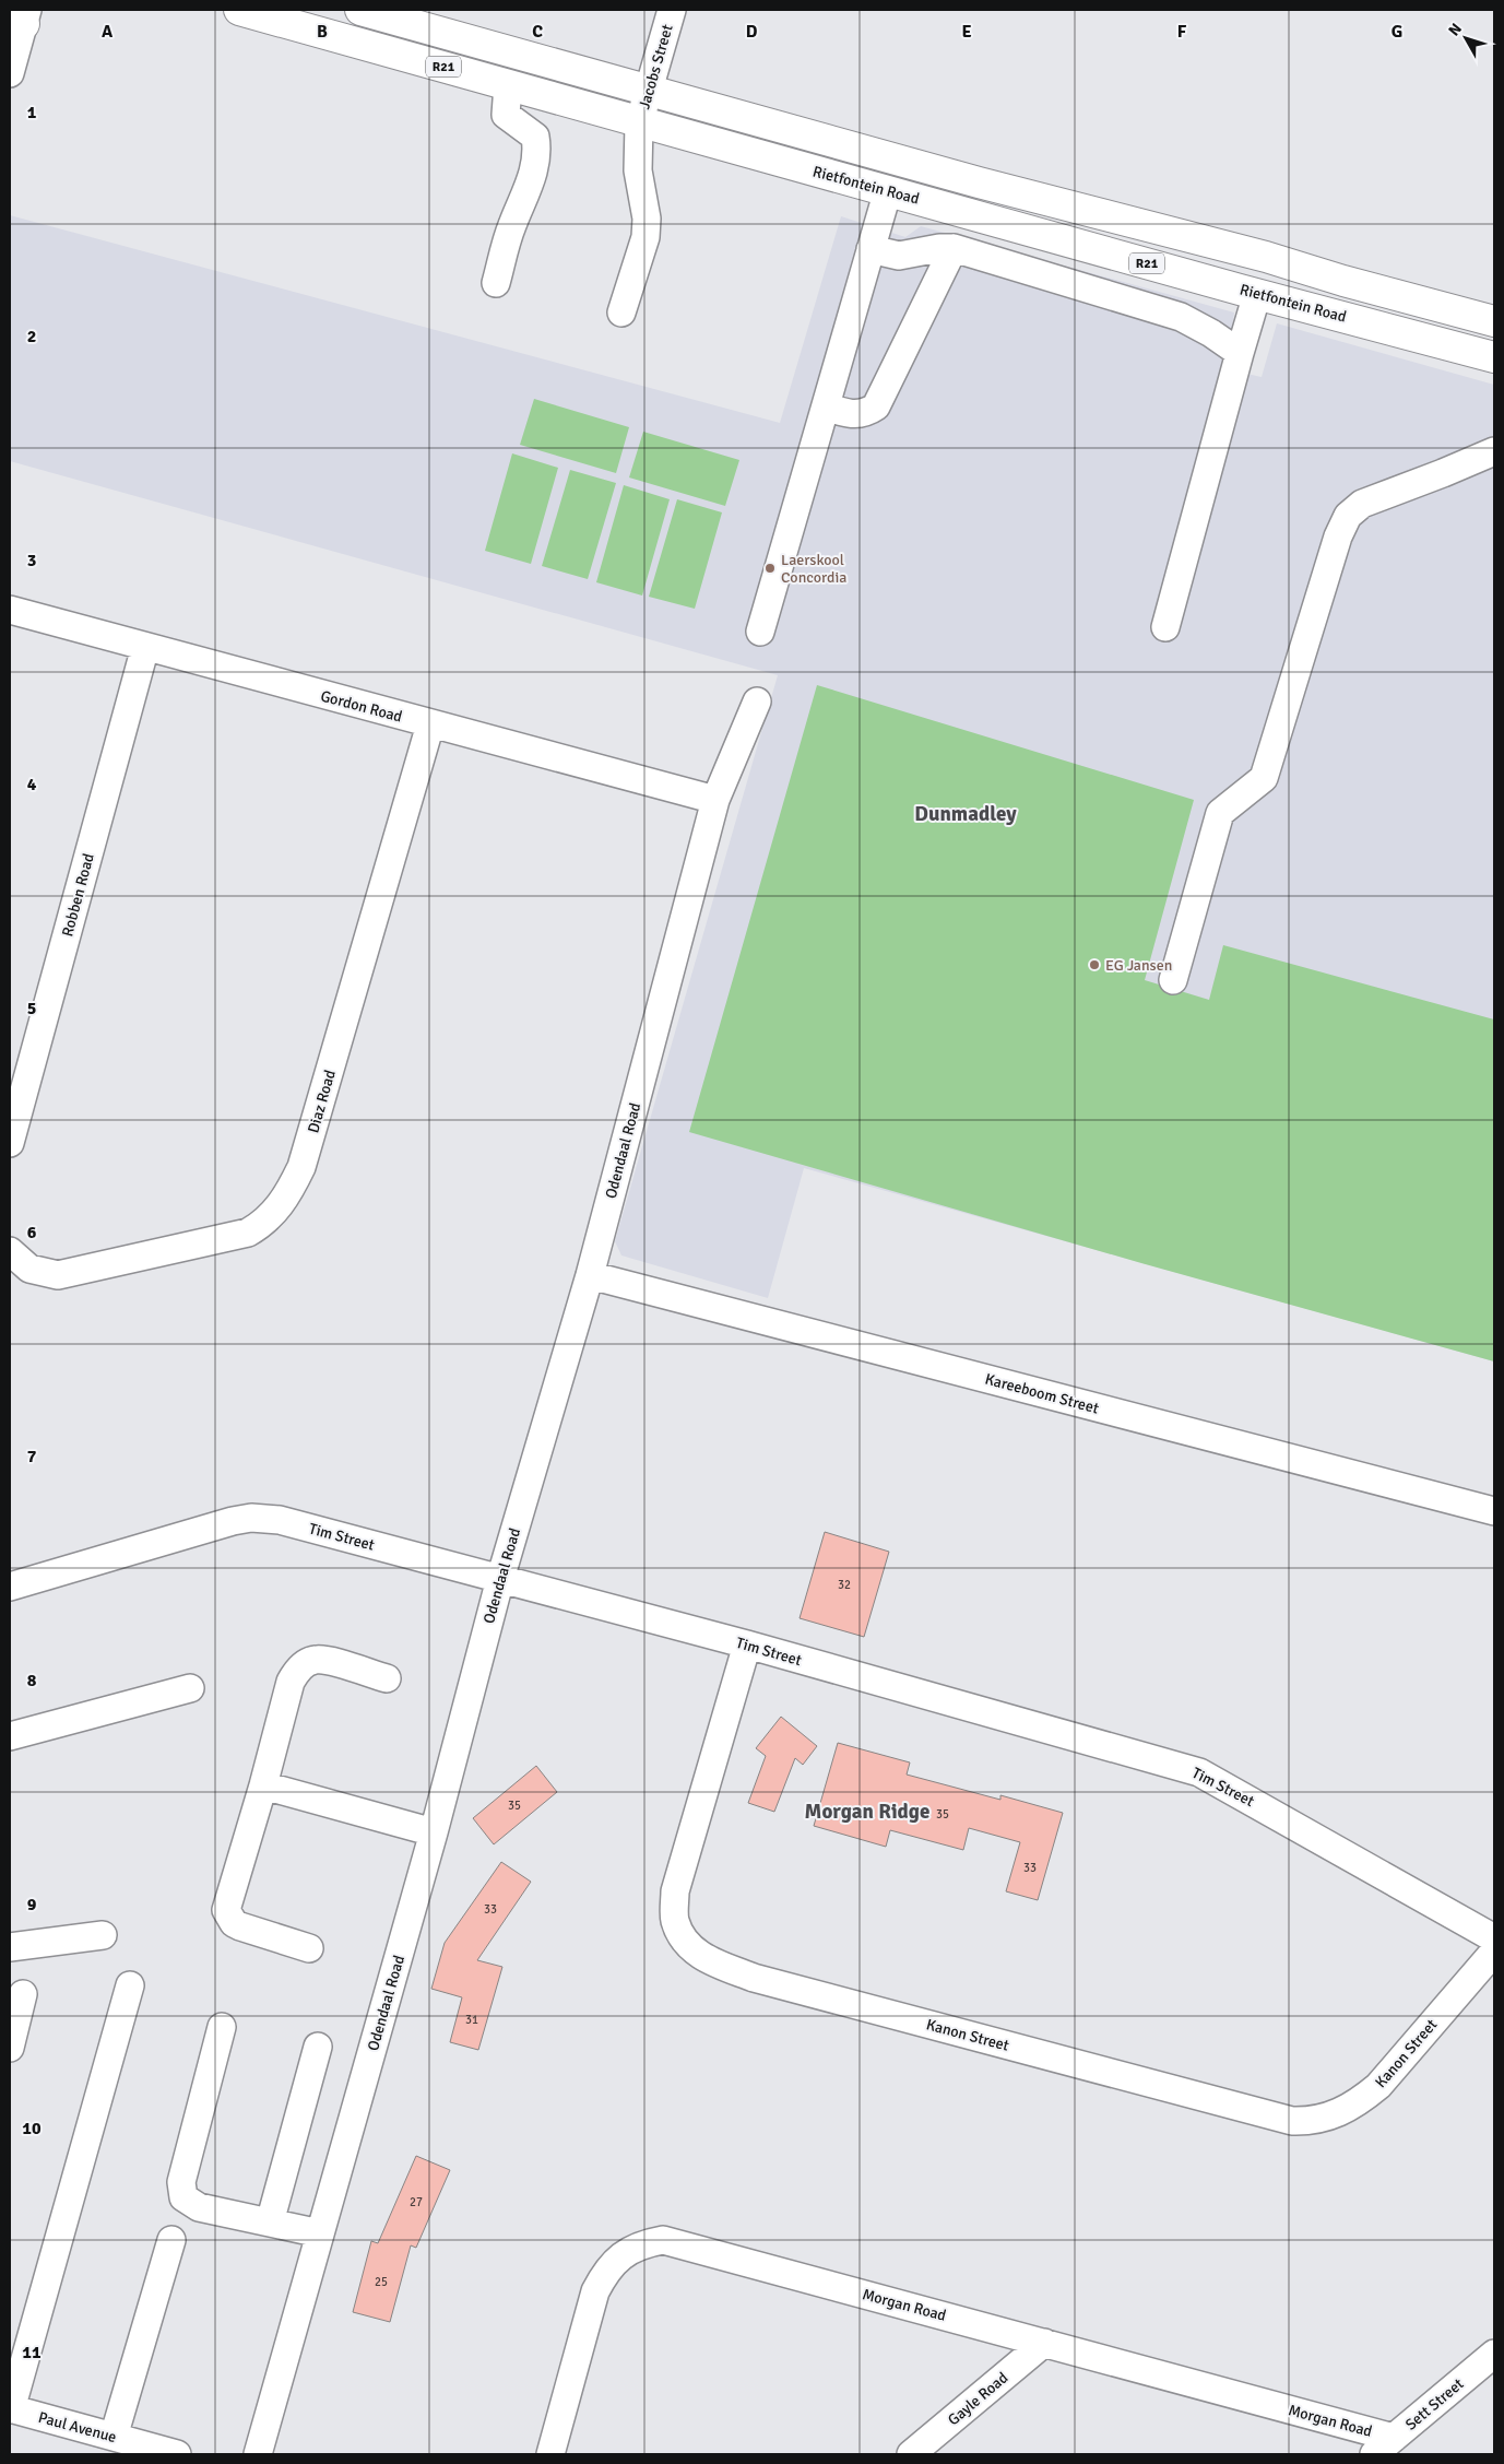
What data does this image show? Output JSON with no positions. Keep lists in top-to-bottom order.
{
  "streets": {
    "main road": ["R21", "Rietfontein Road"],
    "street": [
      "Jacobs Street",
      "Gordon Road",
      "Robben Road",
      "Diaz Road",
      "Odendaal Road",
      "Kareeboom Street",
      "Tim Street",
      "Kanon Street",
      "Morgan Road",
      "Gayle Road",
      "Sett Street",
      "Paul Avenue"
    ]
  },
  "crossings": [
    ["R21", "Jacobs Street"],
    ["Jacobs Street", "Rietfontein Road"],
    ["Gordon Road", "Robben Road"],
    ["Gordon Road", "Diaz Road"],
    ["Gordon Road", "Odendaal Road"],
    ["Odendaal Road", "Kareeboom Street"],
    ["Odendaal Road", "Tim Street"],
    ["Tim Street", "Kanon Street"],
    ["Morgan Road", "Gayle Road"],
    ["Morgan Road", "Sett Street"]
  ],
  "districts": ["Dunmadley", "Morgan Ridge"],
  "places": ["Laerskool Concordia", "EG Jansen"],
  "house_numbers": [
    "32",
    "35",
    "35",
    "33",
    "33",
    "31",
    "27",
    "25"
  ],
  "north": "top left",
  "grid": {
    "columns": [
      "A",
      "B",
      "C",
      "D",
      "E",
      "F",
      "G"
    ],
    "rows": [
      "1",
      "2",
      "3",
      "4",
      "5",
      "6",
      "7",
      "8",
      "9",
      "10",
      "11"
    ]
  }
}
